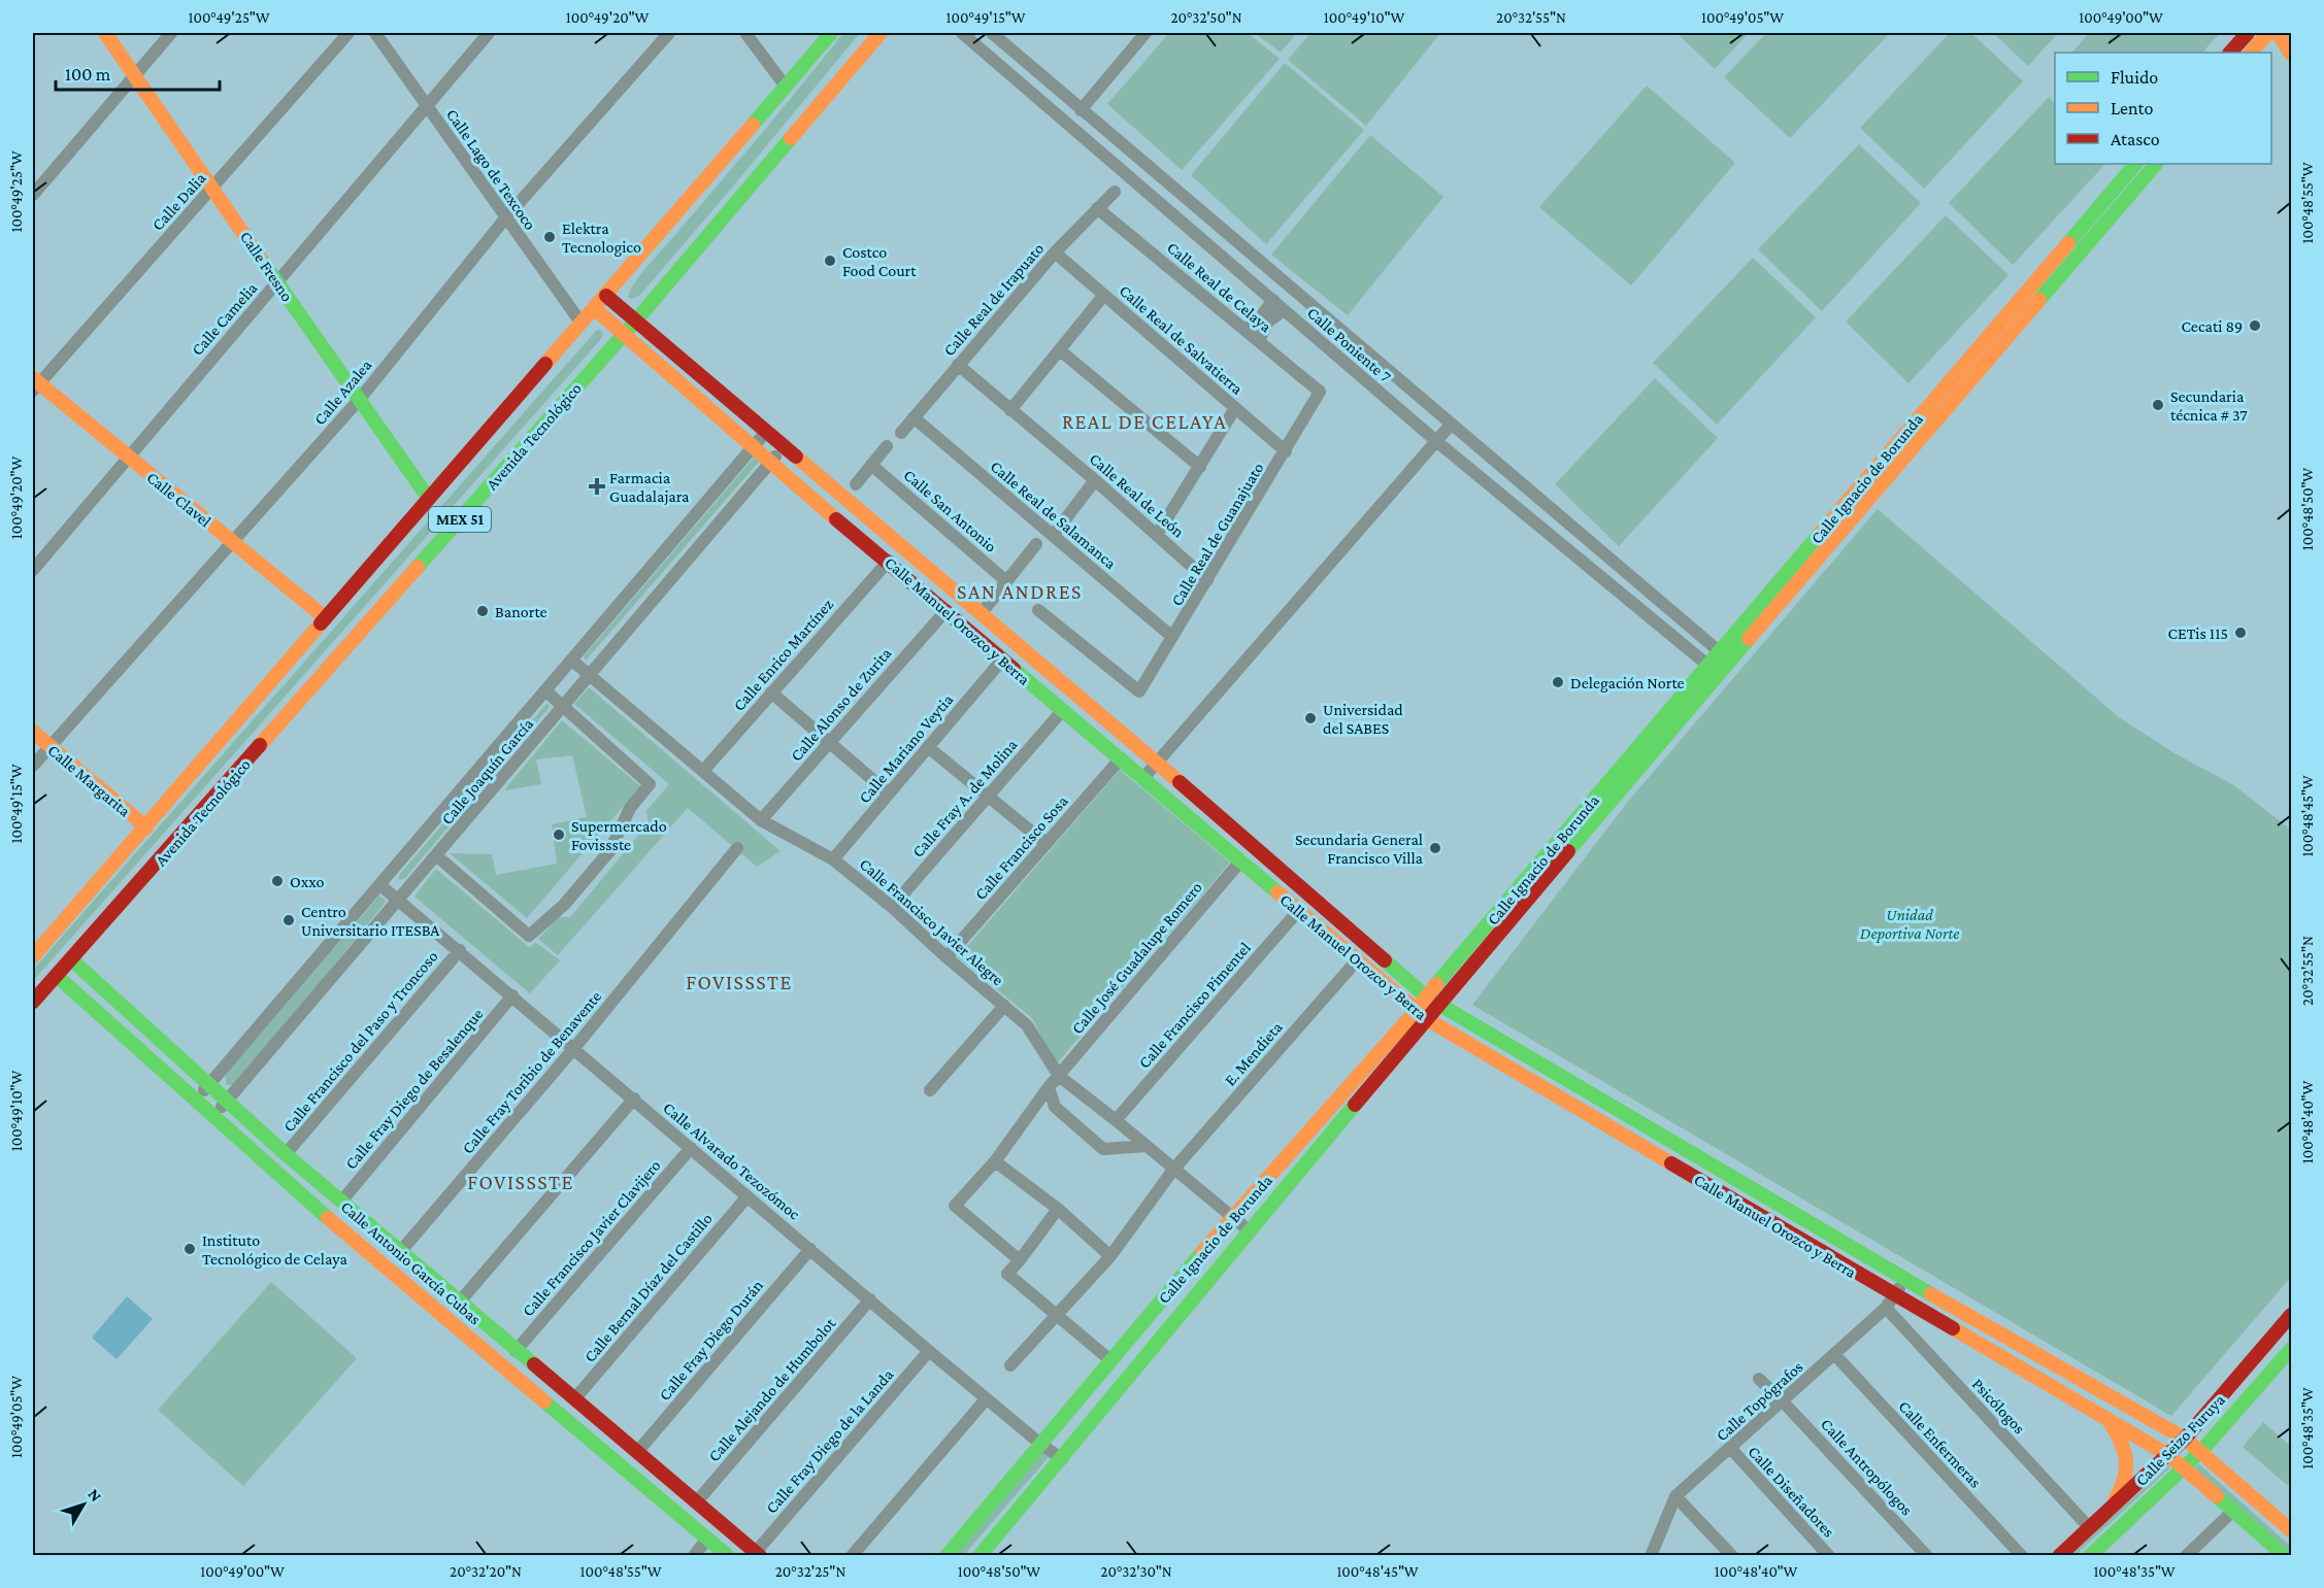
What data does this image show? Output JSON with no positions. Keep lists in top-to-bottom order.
{
  "streets": {
    "street": [
      "Calle Lago de Texcoco",
      "Calle Dalia",
      "Calle Fresno",
      "Calle Real de Celaya",
      "Calle Real de Irapuato",
      "Calle Camelia",
      "Calle Real de Salvatierra",
      "Calle Poniente 7",
      "Calle Azalea",
      "Avenida Tecnológico",
      "Calle Ignacio de Borunda",
      "Calle Real de León",
      "Calle Clavel",
      "Calle San Antonio",
      "Calle Real de Salamanca",
      "MEX 51",
      "Calle Real de Guanajuato",
      "Calle Manuel Orozco y Berra",
      "Calle Enrico Martínez",
      "Calle Alonso de Zurita",
      "Calle Mariano Veytia",
      "Calle Joaquín García",
      "Calle Margarita",
      "Calle Fray A. de Molina",
      "Calle Francisco Sosa",
      "Calle Francisco Javier Alegre",
      "Calle José Guadalupe Romero",
      "Calle Francisco Pimentel",
      "Calle Francisco del Paso y Troncoso",
      "E. Mendieta",
      "Calle Fray Toribio de Benavente",
      "Calle Fray Diego de Besalenque",
      "Calle Alvarado Tezozómoc",
      "Calle Francisco Javier Clavijero",
      "Calle Antonio García Cubas",
      "Calle Bernal Díaz del Castillo",
      "Calle Fray Diego Durán",
      "Calle Alejando de Humbolot",
      "Calle Topógrafos",
      "Psicólogos",
      "Calle Seizo Furuya",
      "Calle Fray Diego de la Landa",
      "Calle Enfermeras",
      "Calle Antropólogos",
      "Calle Diseñadores"
    ]
  },
  "crossings": [
    ["Calle Lago de Texcoco", "Calle Camelia"],
    ["Calle Lago de Texcoco", "Calle Azalea"],
    ["Calle Lago de Texcoco", "Avenida Tecnológico"],
    ["Calle Dalia", "Calle Fresno"],
    ["Calle Dalia", "Calle Clavel"],
    ["Calle Fresno", "Calle Camelia"],
    ["Calle Fresno", "Calle Azalea"],
    ["Calle Fresno", "Avenida Tecnológico"],
    ["Calle Real de Celaya", "Calle Real de Irapuato"],
    ["Calle Real de Celaya", "Calle Real de Guanajuato"],
    ["Calle Real de Irapuato", "Calle Real de Salvatierra"],
    ["Calle Real de Irapuato", "Calle Real de León"],
    ["Calle Real de Irapuato", "Calle Real de Salamanca"],
    ["Calle Camelia", "Calle Clavel"],
    ["Calle Real de Salvatierra", "Calle Real de Guanajuato"],
    ["Calle Poniente 7", "Calle Ignacio de Borunda"],
    ["Calle Azalea", "Calle Clavel"],
    ["Calle Azalea", "Calle Margarita"],
    ["Avenida Tecnológico", "Calle Clavel"],
    ["Avenida Tecnológico", "Calle Manuel Orozco y Berra"],
    ["Avenida Tecnológico", "Calle Margarita"],
    ["Avenida Tecnológico", "Calle Antonio García Cubas"],
    ["Calle Ignacio de Borunda", "Calle Manuel Orozco y Berra"],
    ["Calle Ignacio de Borunda", "Calle Francisco Javier Alegre"],
    ["Calle Ignacio de Borunda", "Calle Alvarado Tezozómoc"],
    ["Calle Real de León", "Calle Real de Guanajuato"],
    ["Calle Real de Salamanca", "Calle Real de Guanajuato"],
    ["Calle Manuel Orozco y Berra", "Calle Enrico Martínez"],
    ["Calle Manuel Orozco y Berra", "Calle Alonso de Zurita"],
    ["Calle Manuel Orozco y Berra", "Calle Mariano Veytia"],
    ["Calle Manuel Orozco y Berra", "Calle Joaquín García"],
    ["Calle Manuel Orozco y Berra", "Calle Fray A. de Molina"],
    ["Calle Manuel Orozco y Berra", "Calle Francisco Sosa"],
    ["Calle Manuel Orozco y Berra", "Calle José Guadalupe Romero"],
    ["Calle Manuel Orozco y Berra", "Calle Francisco Pimentel"],
    ["Calle Manuel Orozco y Berra", "E. Mendieta"],
    ["Calle Manuel Orozco y Berra", "Calle Topógrafos"],
    ["Calle Manuel Orozco y Berra", "Calle Seizo Furuya"],
    ["Calle Enrico Martínez", "Calle Francisco Javier Alegre"],
    ["Calle Alonso de Zurita", "Calle Francisco Javier Alegre"],
    ["Calle Mariano Veytia", "Calle Francisco Javier Alegre"],
    ["Calle Joaquín García", "Calle Francisco Javier Alegre"],
    ["Calle Joaquín García", "Calle Alvarado Tezozómoc"],
    ["Calle Joaquín García", "Calle Antonio García Cubas"],
    ["Calle Fray A. de Molina", "Calle Francisco Javier Alegre"],
    ["Calle Francisco Sosa", "Calle Francisco Javier Alegre"],
    ["Calle Francisco Javier Alegre", "Calle José Guadalupe Romero"],
    ["Calle Francisco Javier Alegre", "Calle Francisco Pimentel"],
    ["Calle Francisco Javier Alegre", "E. Mendieta"],
    ["Calle Francisco del Paso y Troncoso", "Calle Alvarado Tezozómoc"],
    ["Calle Francisco del Paso y Troncoso", "Calle Antonio García Cubas"],
    ["Calle Fray Toribio de Benavente", "Calle Alvarado Tezozómoc"],
    ["Calle Fray Toribio de Benavente", "Calle Antonio García Cubas"],
    ["Calle Fray Diego de Besalenque", "Calle Alvarado Tezozómoc"],
    ["Calle Fray Diego de Besalenque", "Calle Antonio García Cubas"],
    ["Calle Alvarado Tezozómoc", "Calle Francisco Javier Clavijero"],
    ["Calle Alvarado Tezozómoc", "Calle Bernal Díaz del Castillo"],
    ["Calle Alvarado Tezozómoc", "Calle Fray Diego Durán"],
    ["Calle Alvarado Tezozómoc", "Calle Alejando de Humbolot"],
    ["Calle Alvarado Tezozómoc", "Calle Fray Diego de la Landa"],
    ["Calle Francisco Javier Clavijero", "Calle Antonio García Cubas"],
    ["Calle Antonio García Cubas", "Calle Bernal Díaz del Castillo"],
    ["Calle Antonio García Cubas", "Calle Fray Diego Durán"],
    ["Calle Antonio García Cubas", "Calle Alejando de Humbolot"],
    ["Calle Antonio García Cubas", "Calle Fray Diego de la Landa"],
    ["Calle Topógrafos", "Psicólogos"],
    ["Calle Topógrafos", "Calle Enfermeras"],
    ["Calle Topógrafos", "Calle Antropólogos"],
    ["Calle Topógrafos", "Calle Diseñadores"],
    ["Psicólogos", "Calle Seizo Furuya"]
  ],
  "districts": [
    "REAL DE CELAYA",
    "SAN ANDRES",
    "FOVISSSTE",
    "FOVISSSTE"
  ],
  "parks": ["Unidad Deportiva Norte"],
  "places": {
    "other": [
      "Elektra Tecnologico",
      "Costco Food Court",
      "Cecati 89",
      "Secundaria técnica # 37",
      "Banorte",
      "CETis 115",
      "Delegación Norte",
      "Universidad del SABES",
      "Supermercado Fovissste",
      "Secundaria General Francisco Villa",
      "Oxxo",
      "Centro Universitario ITESBA",
      "Instituto Tecnológico de Celaya"
    ],
    "health": ["Farmacia Guadalajara"]
  },
  "legend": ["Fluido", "Lento", "Atasco"],
  "scale_bar": "100 m",
  "north": "top right",
  "coordinates": [
    "100°49'25\"W",
    "100°49'20\"W",
    "100°49'15\"W",
    "20°32'50\"N",
    "100°49'10\"W",
    "20°32'55\"N",
    "100°49'05\"W",
    "100°49'00\"W",
    "100°48'55\"W",
    "100°48'50\"W",
    "100°48'45\"W",
    "100°48'40\"W",
    "100°48'35\"W",
    "20°32'20\"N",
    "20°32'25\"N",
    "20°32'30\"N"
  ]
}
